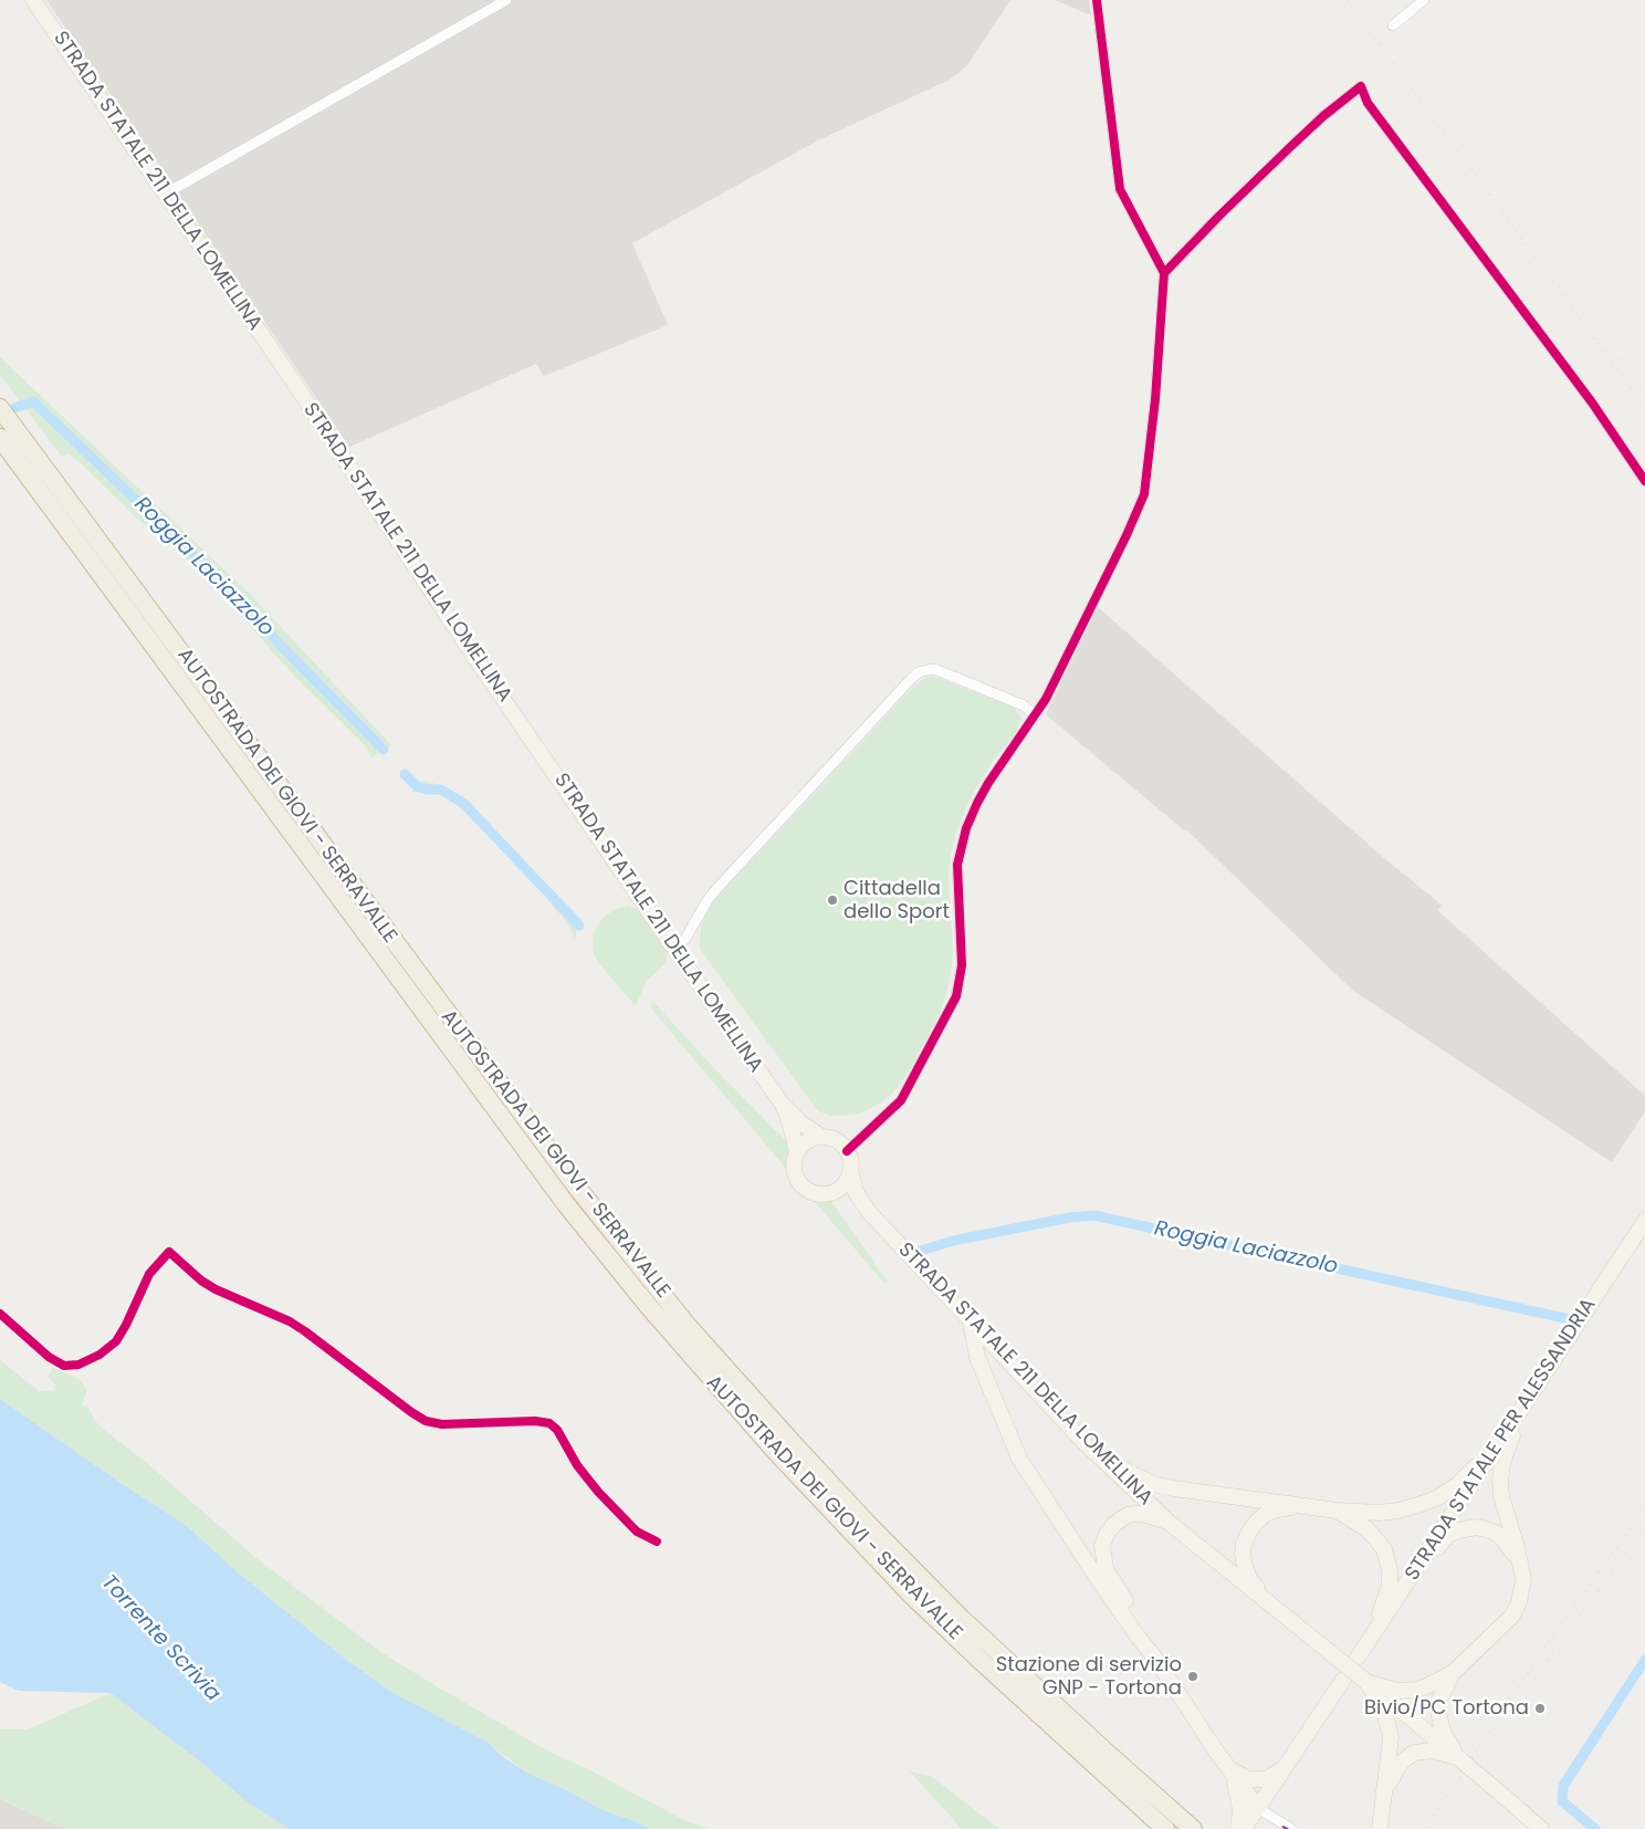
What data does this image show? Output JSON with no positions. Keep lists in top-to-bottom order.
{
  "streets": {
    "highway": ["AUTOSTRADA DEI GIOVI - SERRAVALLE"],
    "main road": ["STRADA STATALE 211 DELLA LOMELLINA", "STRADA STATALE PER ALESSANDRIA"]
  },
  "water": ["Roggia Laciazzolo", "Torrente Scrivia"],
  "places": ["Cittadella dello Sport", "Stazione di servizio GNP - Tortona", "Bivio/PC Tortona"]
}
